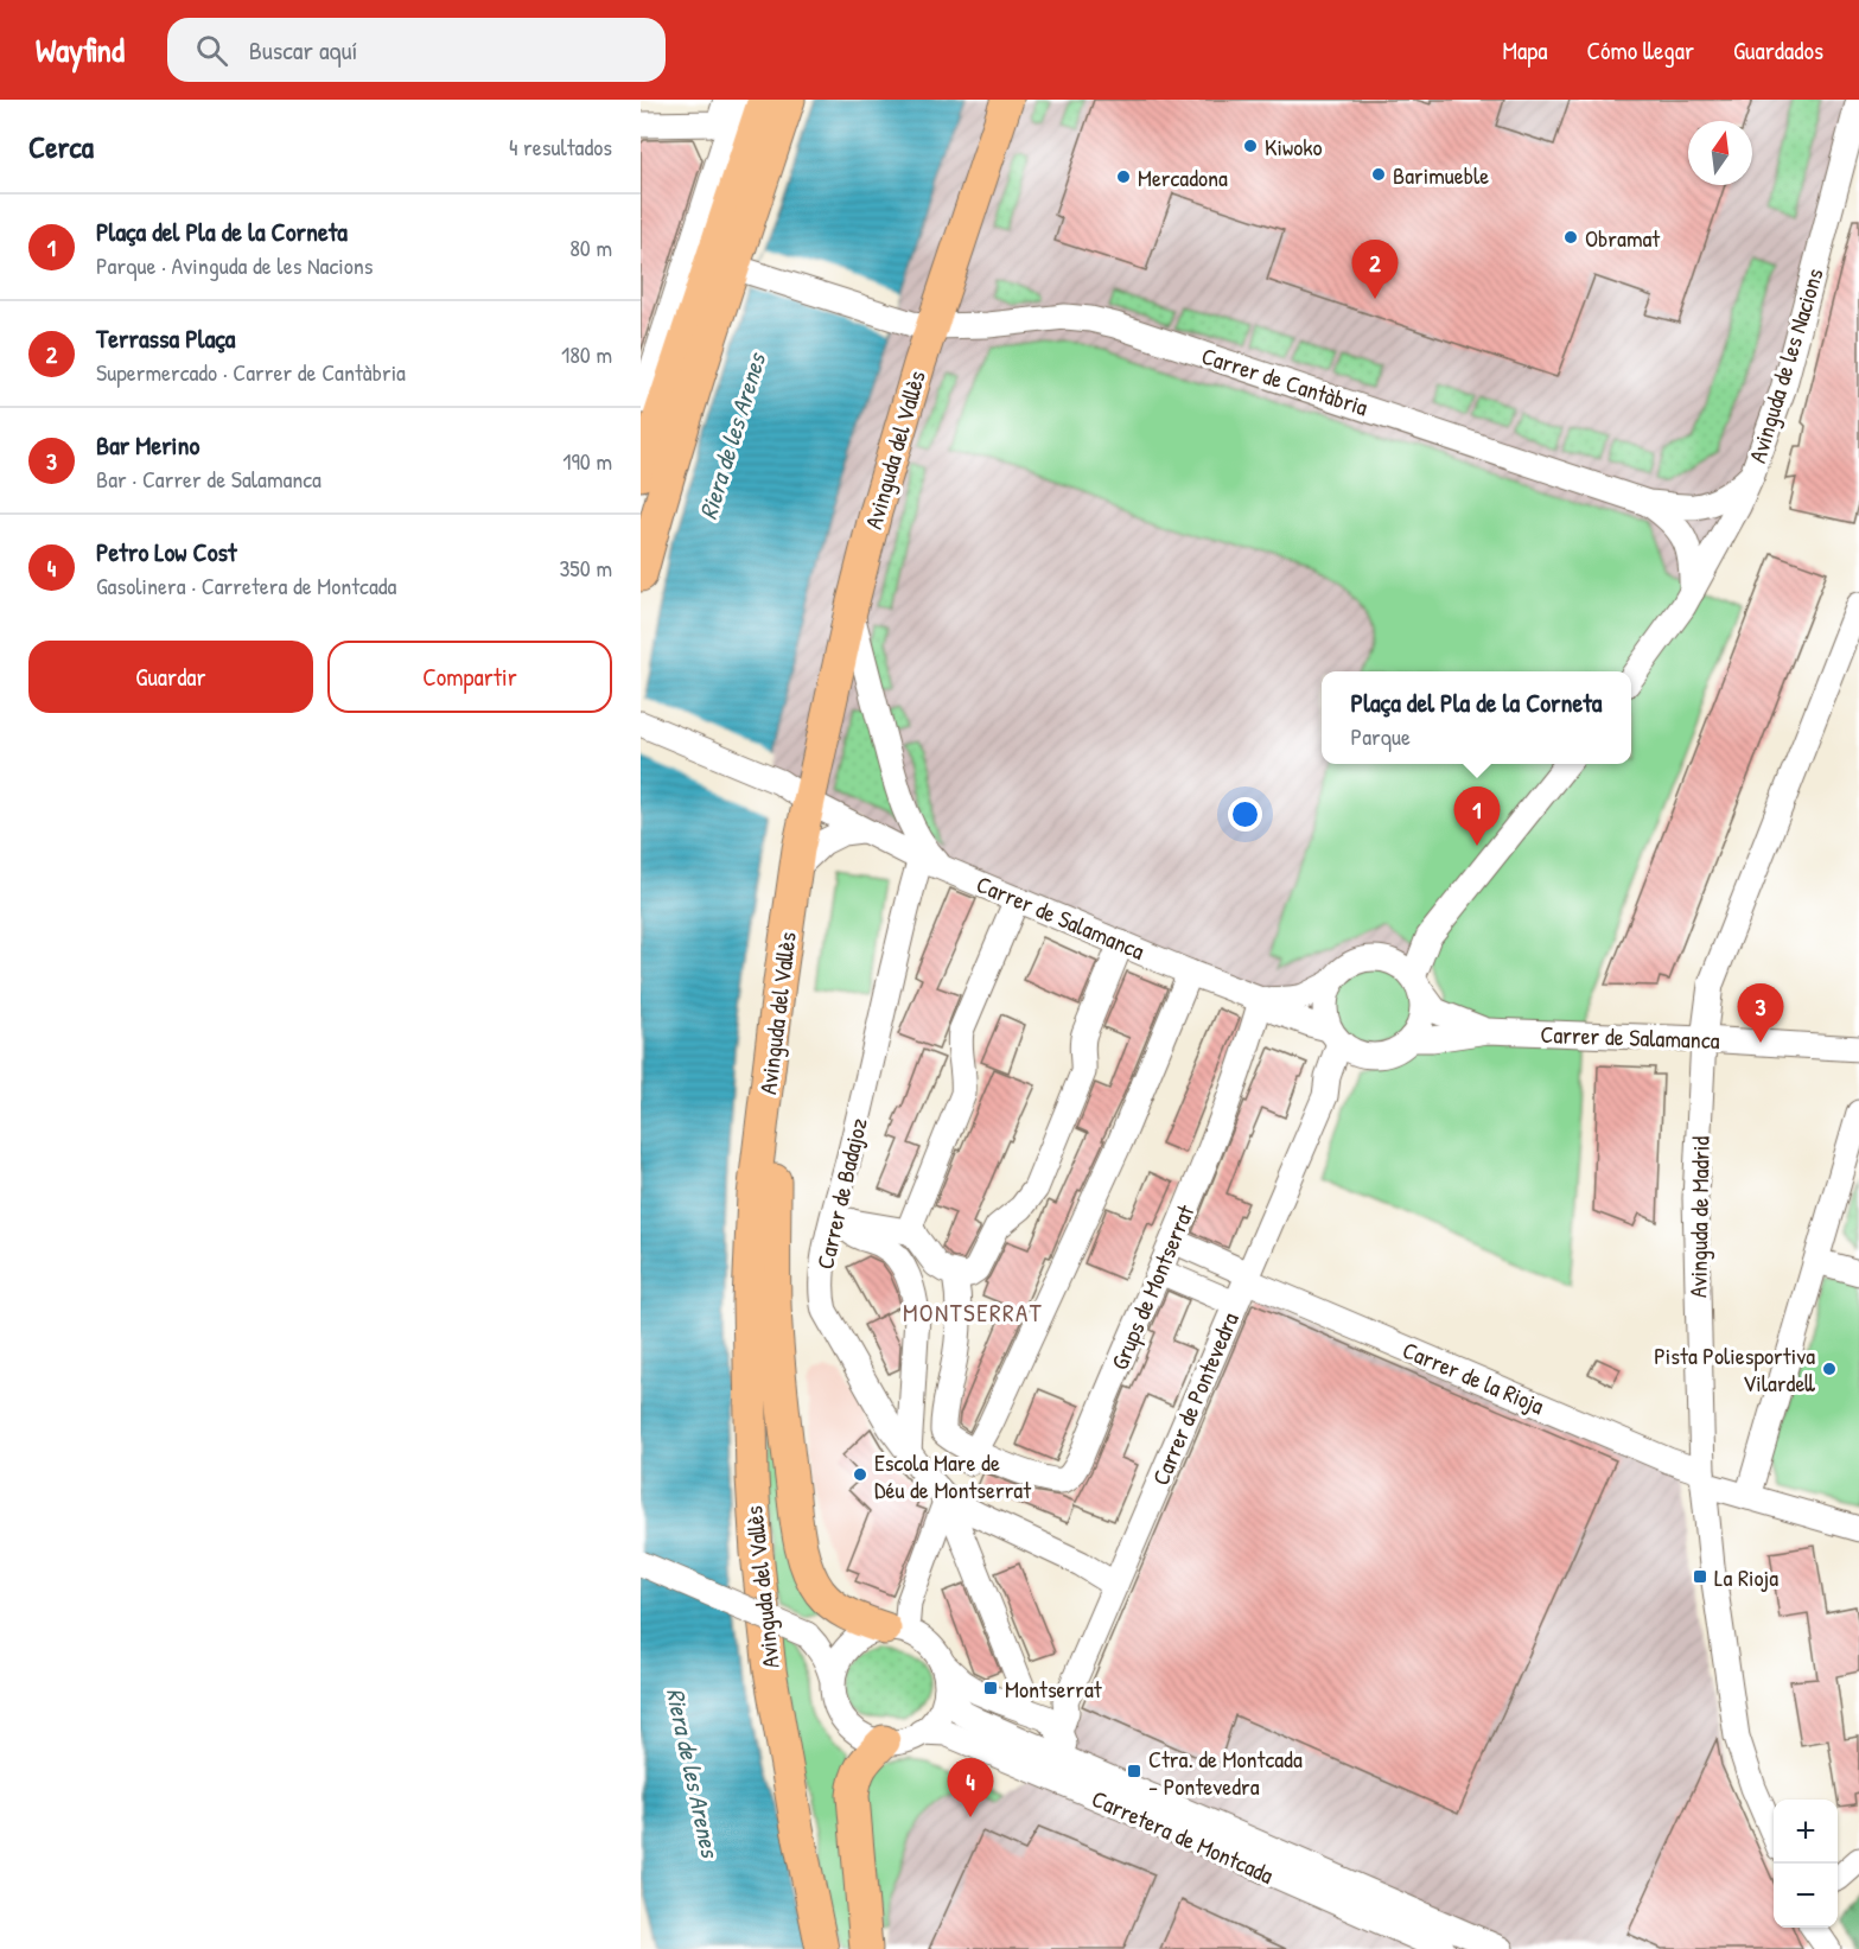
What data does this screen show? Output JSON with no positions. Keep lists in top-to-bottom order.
{
  "streets": {
    "main road": ["Avinguda del Vallès"],
    "street": [
      "Avinguda de les Nacions",
      "Carrer de Cantàbria",
      "Carrer de Salamanca",
      "Carrer de Badajoz",
      "Avinguda de Madrid",
      "Grups de Montserrat",
      "Carrer de la Rioja",
      "Carrer de Pontevedra",
      "Carretera de Montcada"
    ]
  },
  "crossings": [
    ["Avinguda de les Nacions", "Carrer de Cantàbria"],
    ["Carrer de Cantàbria", "Avinguda del Vallès"],
    ["Avinguda del Vallès", "Carrer de Salamanca"],
    ["Carrer de Salamanca", "Carrer de Badajoz"],
    ["Carrer de Salamanca", "Avinguda de Madrid"],
    ["Carrer de Salamanca", "Grups de Montserrat"],
    ["Carrer de Salamanca", "Carrer de Pontevedra"],
    ["Carrer de Badajoz", "Carrer de Pontevedra"],
    ["Avinguda de Madrid", "Carrer de la Rioja"],
    ["Grups de Montserrat", "Carrer de la Rioja"],
    ["Carrer de la Rioja", "Carrer de Pontevedra"],
    ["Carrer de Pontevedra", "Carretera de Montcada"]
  ],
  "districts": ["MONTSERRAT"],
  "water": ["Riera de les Arenes"],
  "places": {
    "other": [
      "Kiwoko",
      "Barimueble",
      "Mercadona",
      "Obramat",
      "Pista Poliesportiva Vilardell",
      "Escola Mare de Déu de Montserrat"
    ],
    "transit": ["La Rioja", "Montserrat", "Ctra. de Montcada - Pontevedra"]
  },
  "north": "top",
  "page": {
    "header": "Wayfind",
    "search": "Buscar aquí",
    "nav": ["Mapa", "Cómo llegar", "Guardados"],
    "heading": ["Cerca", "4 resultados"],
    "list": [
      {
        "mark": "1",
        "name": "Plaça del Pla de la Corneta",
        "note": "Parque · Avinguda de les Nacions",
        "value": "80 m"
      },
      {
        "mark": "2",
        "name": "Terrassa Plaça",
        "note": "Supermercado · Carrer de Cantàbria",
        "value": "180 m"
      },
      {
        "mark": "3",
        "name": "Bar Merino",
        "note": "Bar · Carrer de Salamanca",
        "value": "190 m"
      },
      {
        "mark": "4",
        "name": "Petro Low Cost",
        "note": "Gasolinera · Carretera de Montcada",
        "value": "350 m"
      }
    ],
    "pins": [
      "2",
      "1",
      "3",
      "4"
    ],
    "buttons": ["Guardar", "Compartir"],
    "popup": ["Plaça del Pla de la Corneta", "Parque"],
    "map_buttons": ["+", "−"]
  }
}
